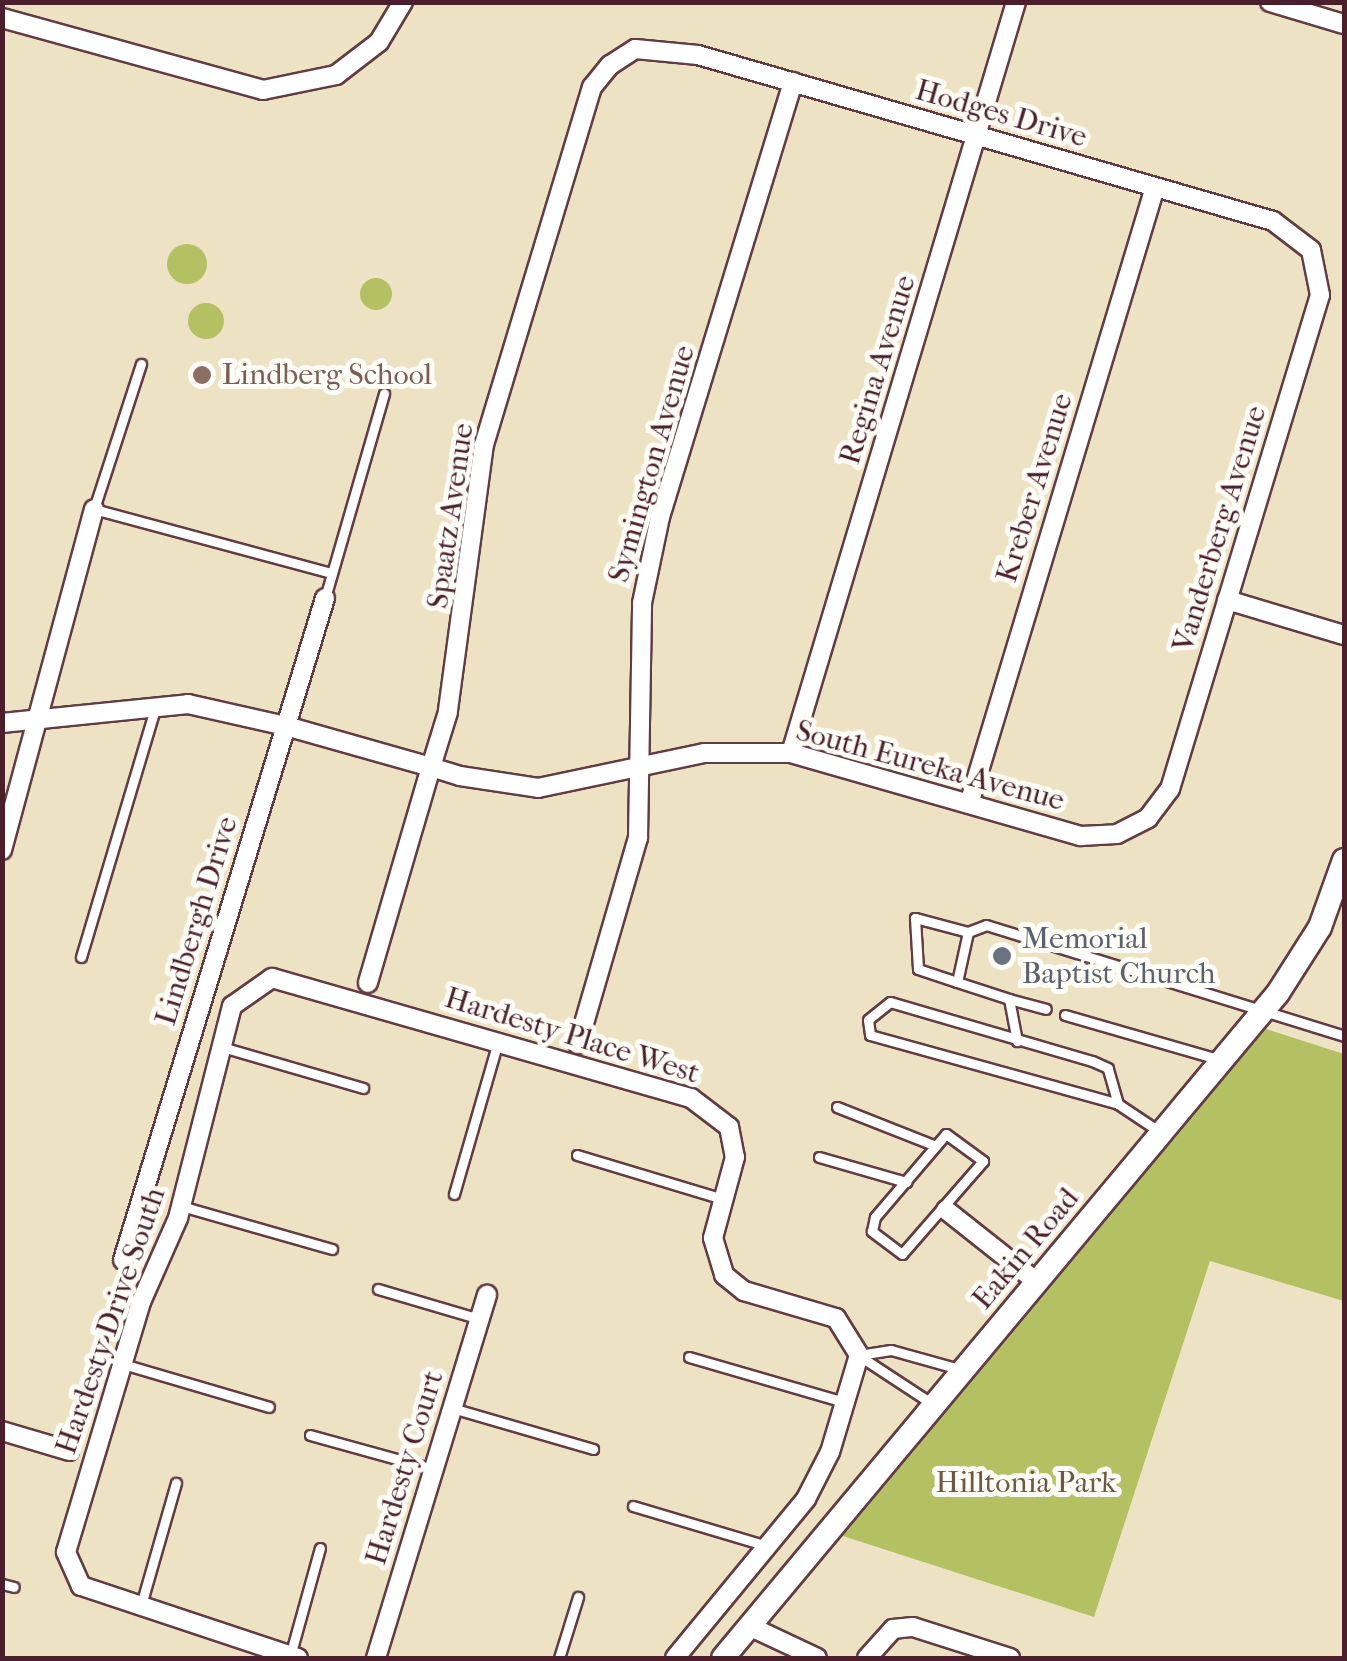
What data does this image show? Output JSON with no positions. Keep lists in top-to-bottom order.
{
  "streets": {
    "street": [
      "Hodges Drive",
      "Regina Avenue",
      "Symington Avenue",
      "Kreber Avenue",
      "Spaatz Avenue",
      "Vanderberg Avenue",
      "South Eureka Avenue",
      "Lindbergh Drive",
      "Hardesty Place West",
      "Eakin Road",
      "Hardesty Drive South",
      "Hardesty Court"
    ]
  },
  "crossings": [
    ["Hodges Drive", "Regina Avenue"],
    ["Hodges Drive", "Symington Avenue"],
    ["Hodges Drive", "Kreber Avenue"],
    ["Hodges Drive", "Spaatz Avenue"],
    ["Hodges Drive", "Vanderberg Avenue"],
    ["Regina Avenue", "South Eureka Avenue"],
    ["Symington Avenue", "South Eureka Avenue"],
    ["Kreber Avenue", "South Eureka Avenue"],
    ["Spaatz Avenue", "South Eureka Avenue"],
    ["Vanderberg Avenue", "South Eureka Avenue"],
    ["South Eureka Avenue", "Lindbergh Drive"],
    ["Hardesty Place West", "Eakin Road"],
    ["Hardesty Place West", "Hardesty Drive South"]
  ],
  "parks": ["Hilltonia Park"],
  "places": ["Lindberg School", "Memorial Baptist Church"]
}
